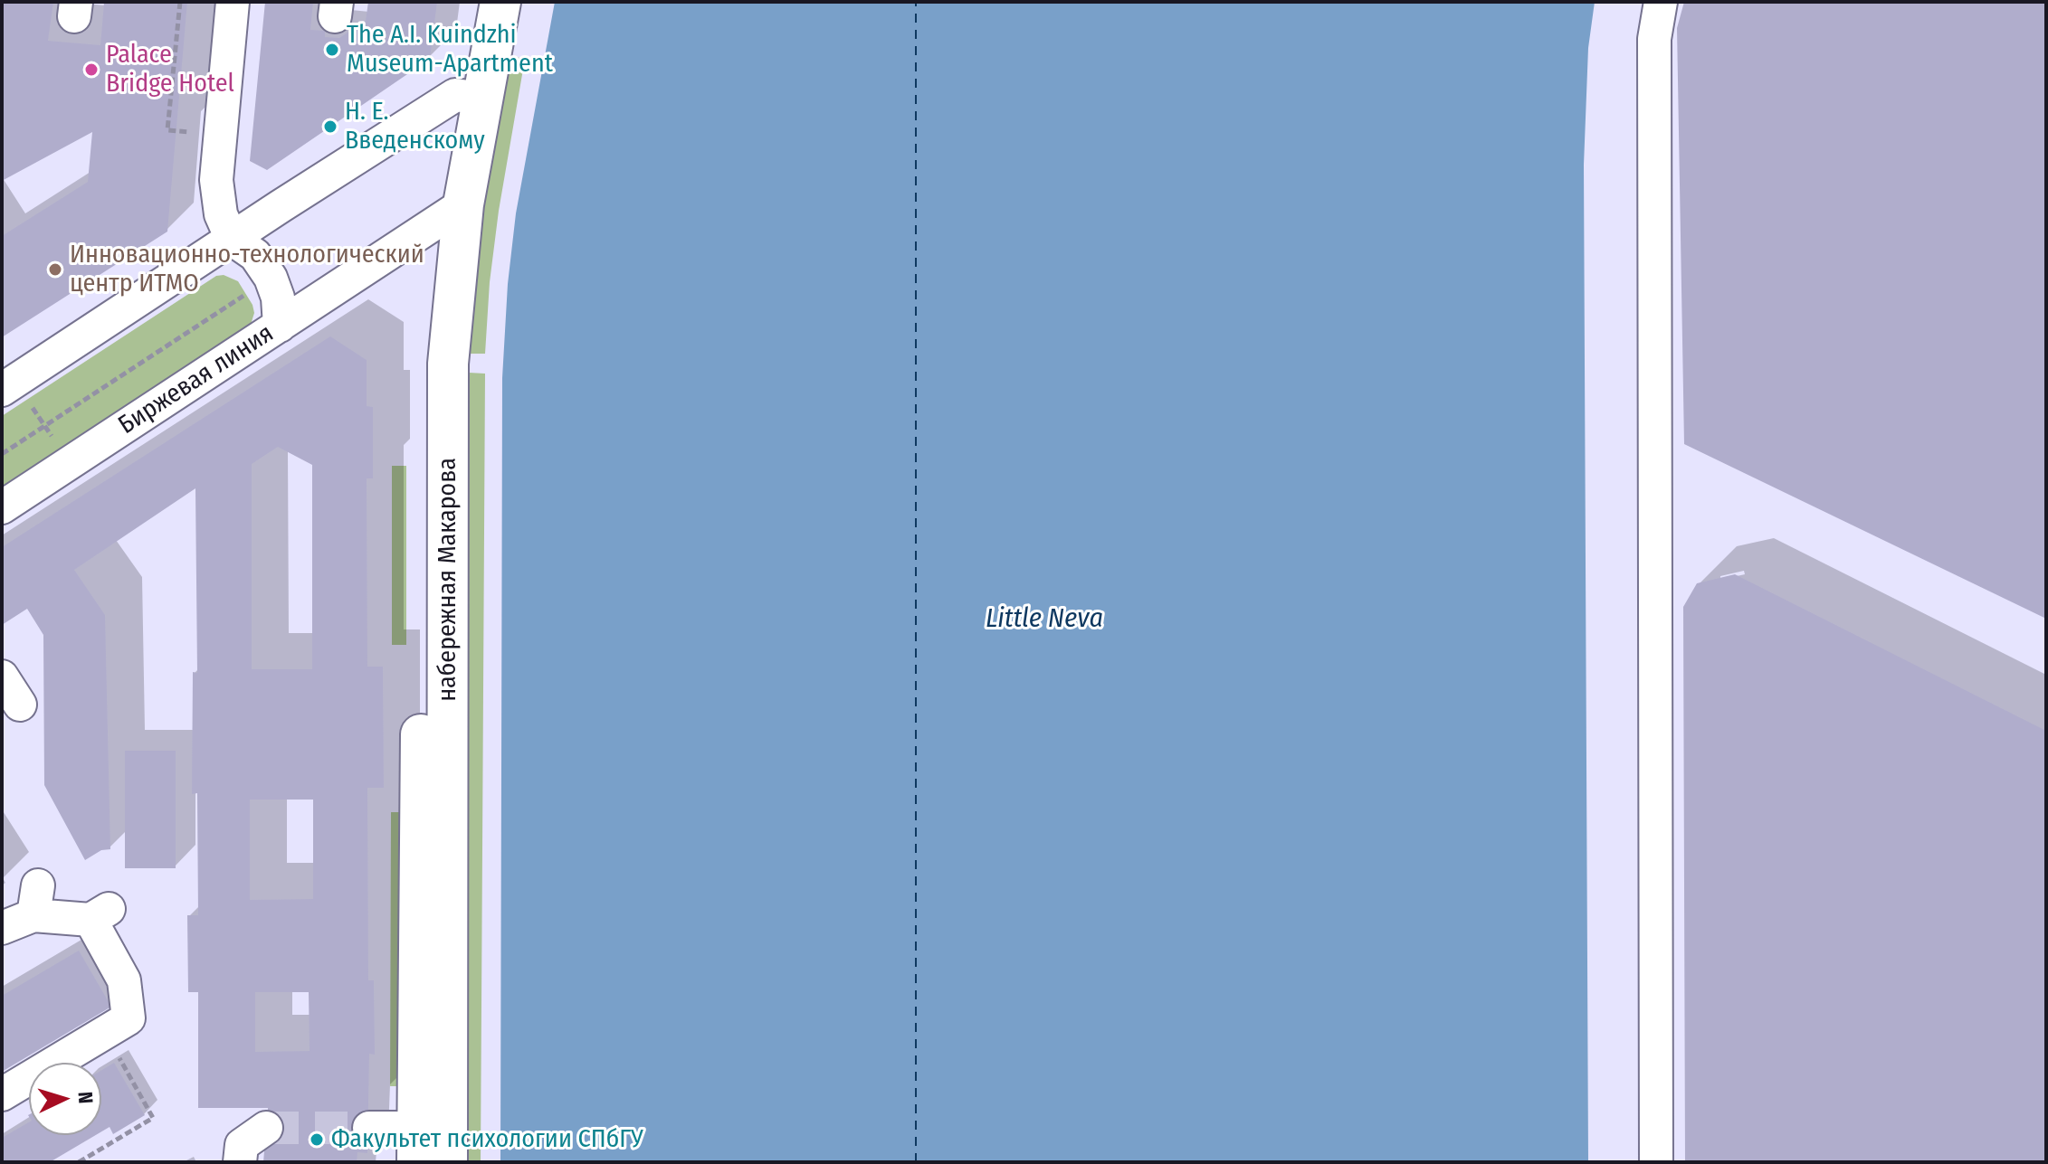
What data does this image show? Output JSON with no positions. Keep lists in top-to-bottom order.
{
  "streets": {
    "main road": ["набережная Макарова"],
    "street": ["Биржевая линия"]
  },
  "crossings": [
    ["Биржевая линия", "набережная Макарова"]
  ],
  "water": ["Little Neva"],
  "places": [
    "The A.I. Kuindzhi Museum-Apartment",
    "Palace Bridge Hotel",
    "Н. Е. Введенскому",
    "Инновационно-технологический центр ИТМО",
    "Факультет психологии СПбГУ"
  ],
  "north": "right"
}
